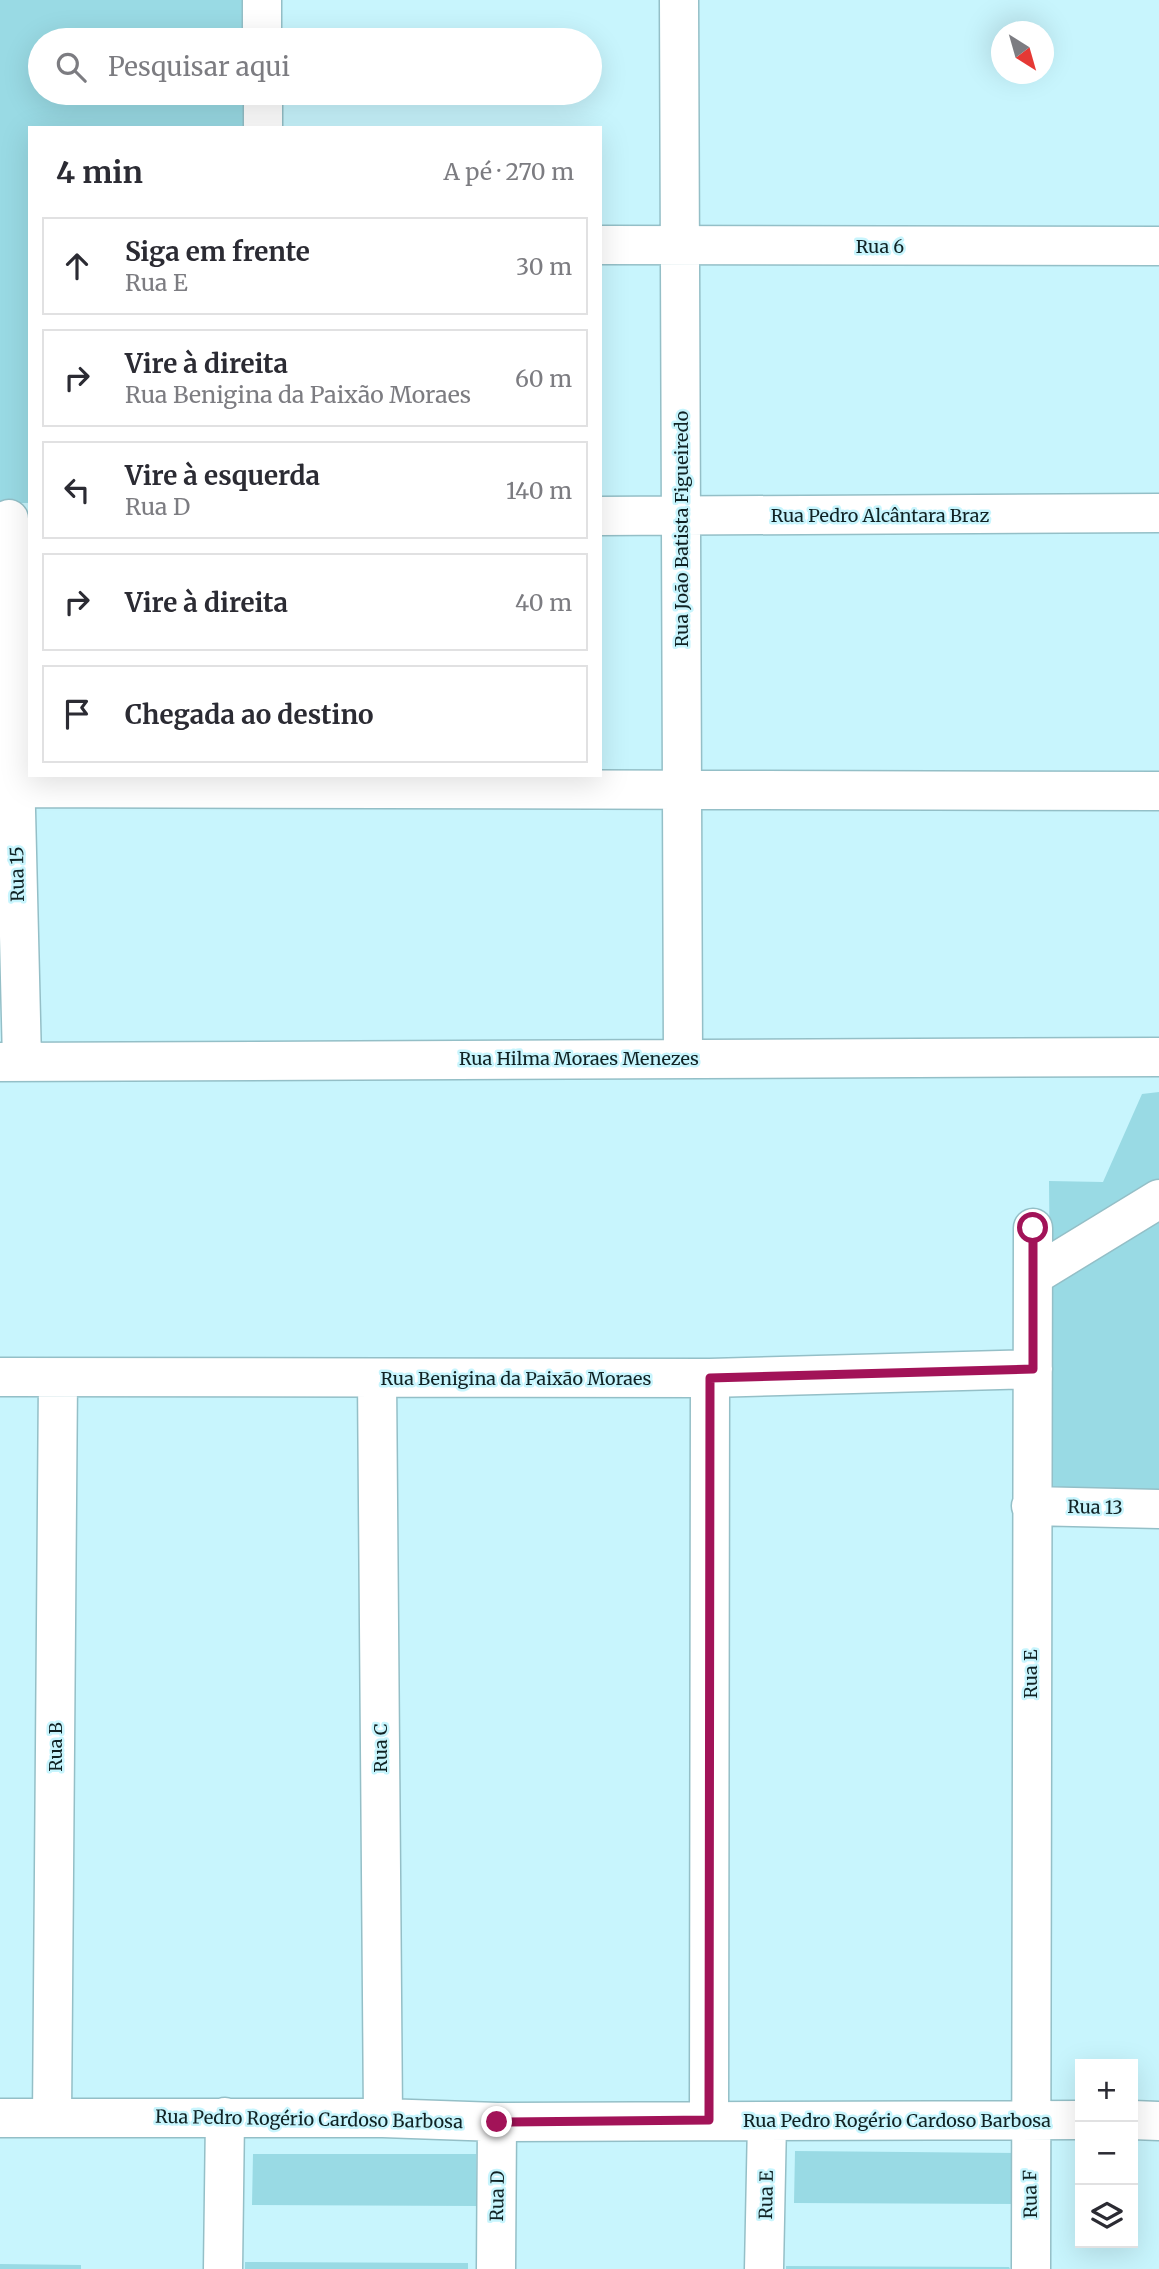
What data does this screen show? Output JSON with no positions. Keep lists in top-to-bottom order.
{
  "streets": {
    "street": [
      "Rua 6",
      "Rua Pedro Alcântara Braz",
      "Rua João Batista Figueiredo",
      "Rua 15",
      "Rua Hilma Moraes Menezes",
      "Rua Benigina da Paixão Moraes",
      "Rua 13",
      "Rua E",
      "Rua B",
      "Rua C",
      "Rua Pedro Rogério Cardoso Barbosa",
      "Rua F",
      "Rua D"
    ]
  },
  "crossings": [
    ["Rua 6", "Rua João Batista Figueiredo"],
    ["Rua Pedro Alcântara Braz", "Rua João Batista Figueiredo"],
    ["Rua João Batista Figueiredo", "Rua Hilma Moraes Menezes"],
    ["Rua 15", "Rua Hilma Moraes Menezes"],
    ["Rua Benigina da Paixão Moraes", "Rua E"],
    ["Rua Benigina da Paixão Moraes", "Rua B"],
    ["Rua Benigina da Paixão Moraes", "Rua C"],
    ["Rua 13", "Rua E"],
    ["Rua E", "Rua Pedro Rogério Cardoso Barbosa"],
    ["Rua E", "Rua F"],
    ["Rua B", "Rua Pedro Rogério Cardoso Barbosa"],
    ["Rua C", "Rua Pedro Rogério Cardoso Barbosa"],
    ["Rua Pedro Rogério Cardoso Barbosa", "Rua F"],
    ["Rua Pedro Rogério Cardoso Barbosa", "Rua D"]
  ],
  "north": "bottom right",
  "page": {
    "search": "Pesquisar aqui",
    "heading": ["4 min", "A pé · 270 m"],
    "list": [
      ["Siga em frente", "Rua E", "30 m"],
      ["Vire à direita", "Rua Benigina da Paixão Moraes", "60 m"],
      ["Vire à esquerda", "Rua D", "140 m"],
      ["Vire à direita", "40 m"],
      "Chegada ao destino"
    ],
    "map_buttons": ["+", "−"]
  }
}
